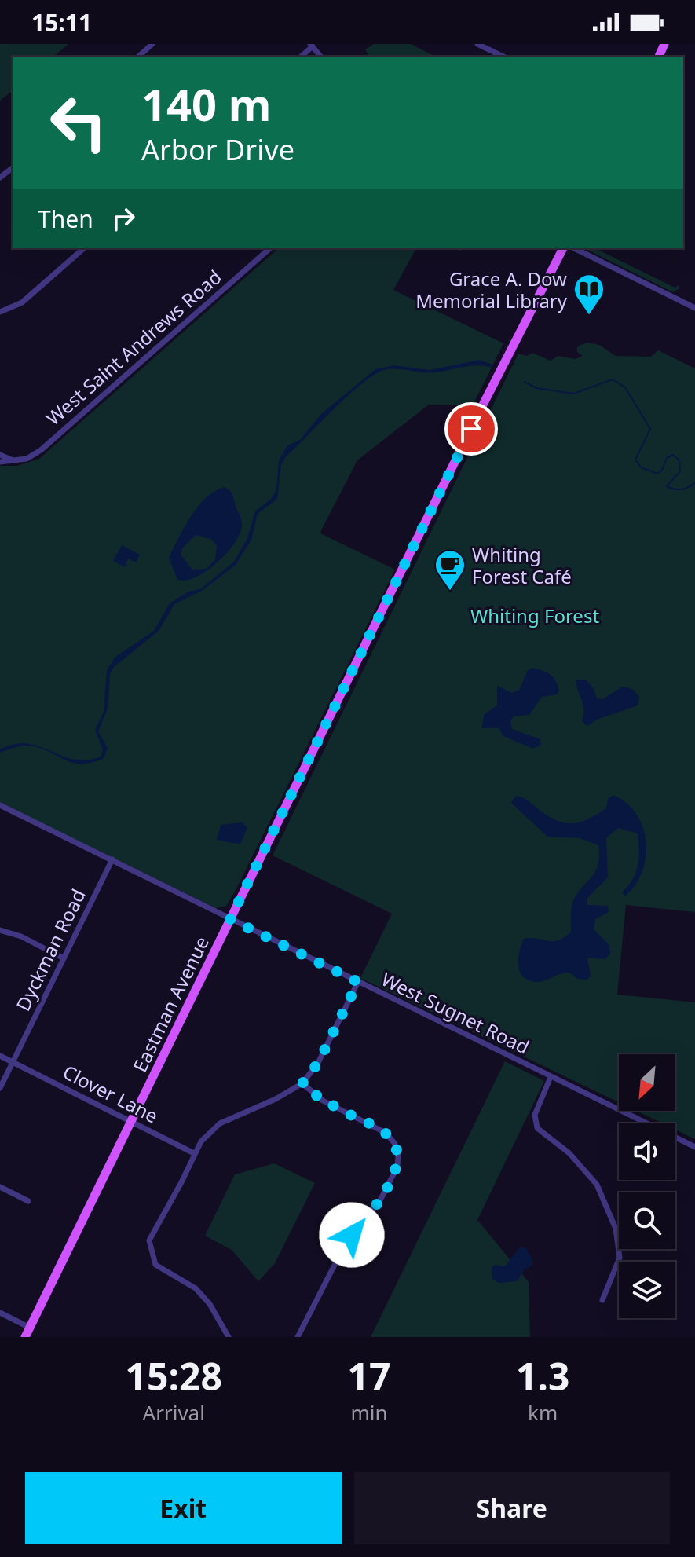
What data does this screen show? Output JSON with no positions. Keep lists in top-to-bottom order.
{
  "streets": {
    "main road": ["Eastman Avenue"],
    "street": [
      "West Saint Andrews Road",
      "Dyckman Road",
      "West Sugnet Road",
      "Clover Lane"
    ]
  },
  "crossings": [
    ["Dyckman Road", "West Sugnet Road"],
    ["Dyckman Road", "Clover Lane"],
    ["Eastman Avenue", "West Sugnet Road"],
    ["Eastman Avenue", "Clover Lane"]
  ],
  "parks": ["Whiting Forest"],
  "places": {
    "library": ["Grace A. Dow Memorial Library"],
    "cafe": ["Whiting Forest Café"]
  },
  "north": "bottom left",
  "page": {
    "status": "15:11",
    "turn": ["140 m", "Arbor Drive"],
    "then": "Then",
    "eta": [
      "15:28",
      "Arrival",
      "17",
      "min",
      "1.3",
      "km"
    ],
    "buttons": ["Exit", "Share"]
  }
}
